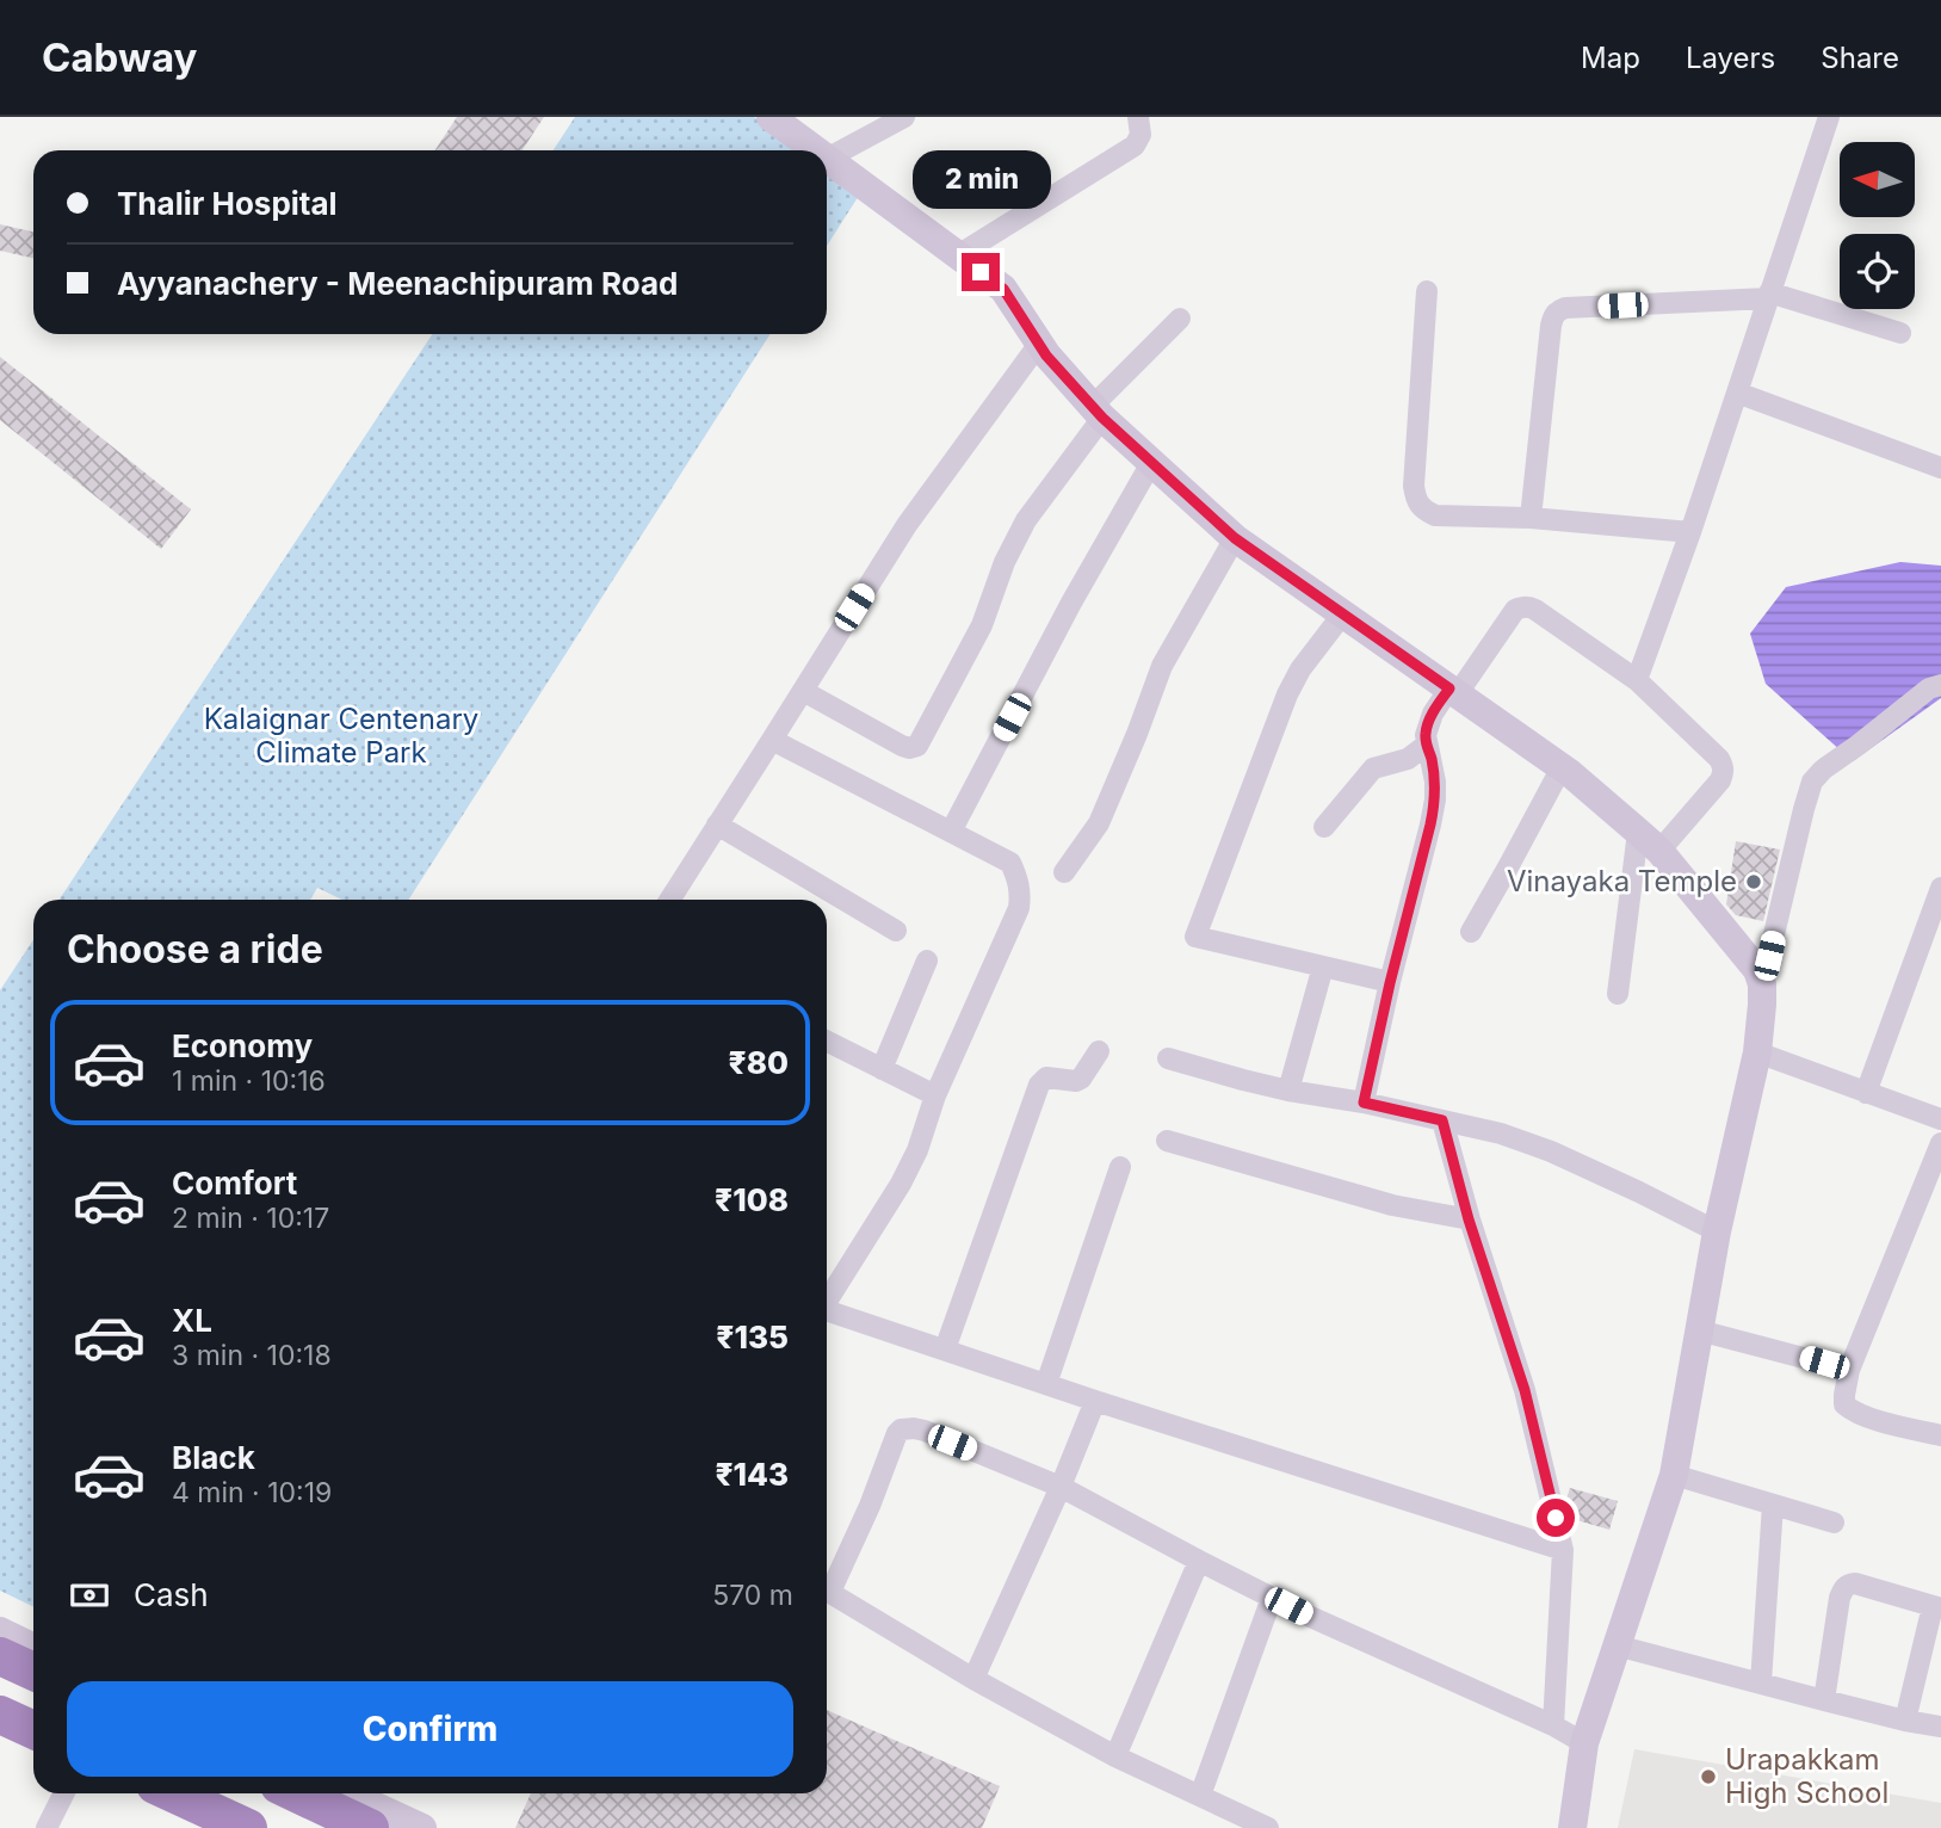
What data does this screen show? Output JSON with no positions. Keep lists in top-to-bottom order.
{
  "parks": ["Kalaignar Centenary Climate Park"],
  "places": ["Vinayaka Temple", "Urapakkam High School"],
  "north": "left",
  "page": {
    "header": "Cabway",
    "nav": ["Map", "Layers", "Share"],
    "bubble": "2 min",
    "banner": ["Thalir Hospital", "Ayyanachery - Meenachipuram Road"],
    "heading": "Choose a ride",
    "list": [
      {
        "name": "Economy",
        "note": "1 min · 10:16",
        "value": "₹80"
      },
      {
        "name": "Comfort",
        "note": "2 min · 10:17",
        "value": "₹108"
      },
      {
        "name": "XL",
        "note": "3 min · 10:18",
        "value": "₹135"
      },
      {
        "name": "Black",
        "note": "4 min · 10:19",
        "value": "₹143"
      }
    ],
    "pay": ["Cash", "570 m"],
    "buttons": "Confirm"
  }
}
